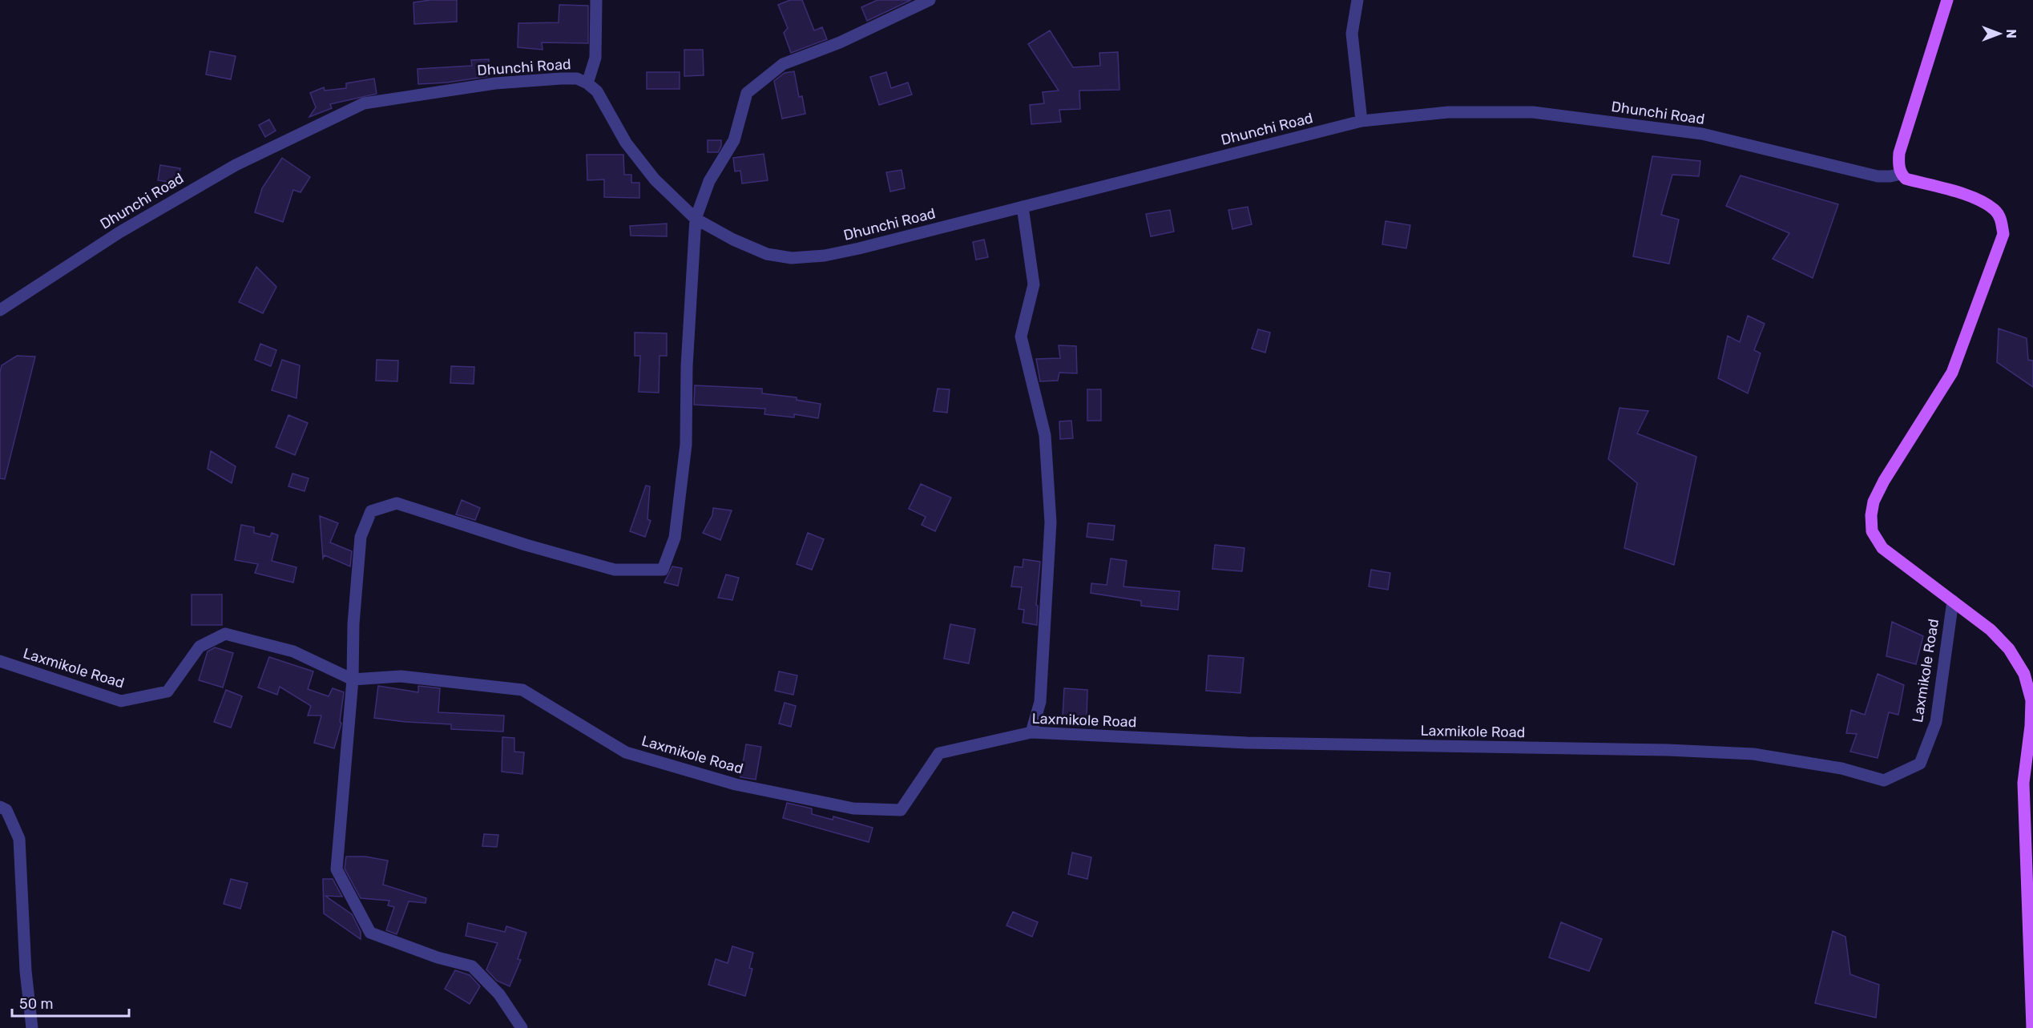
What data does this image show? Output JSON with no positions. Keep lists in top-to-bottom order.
{
  "streets": {
    "street": ["Dhunchi Road", "Laxmikole Road"]
  },
  "scale_bar": "50 m",
  "north": "right"
}
